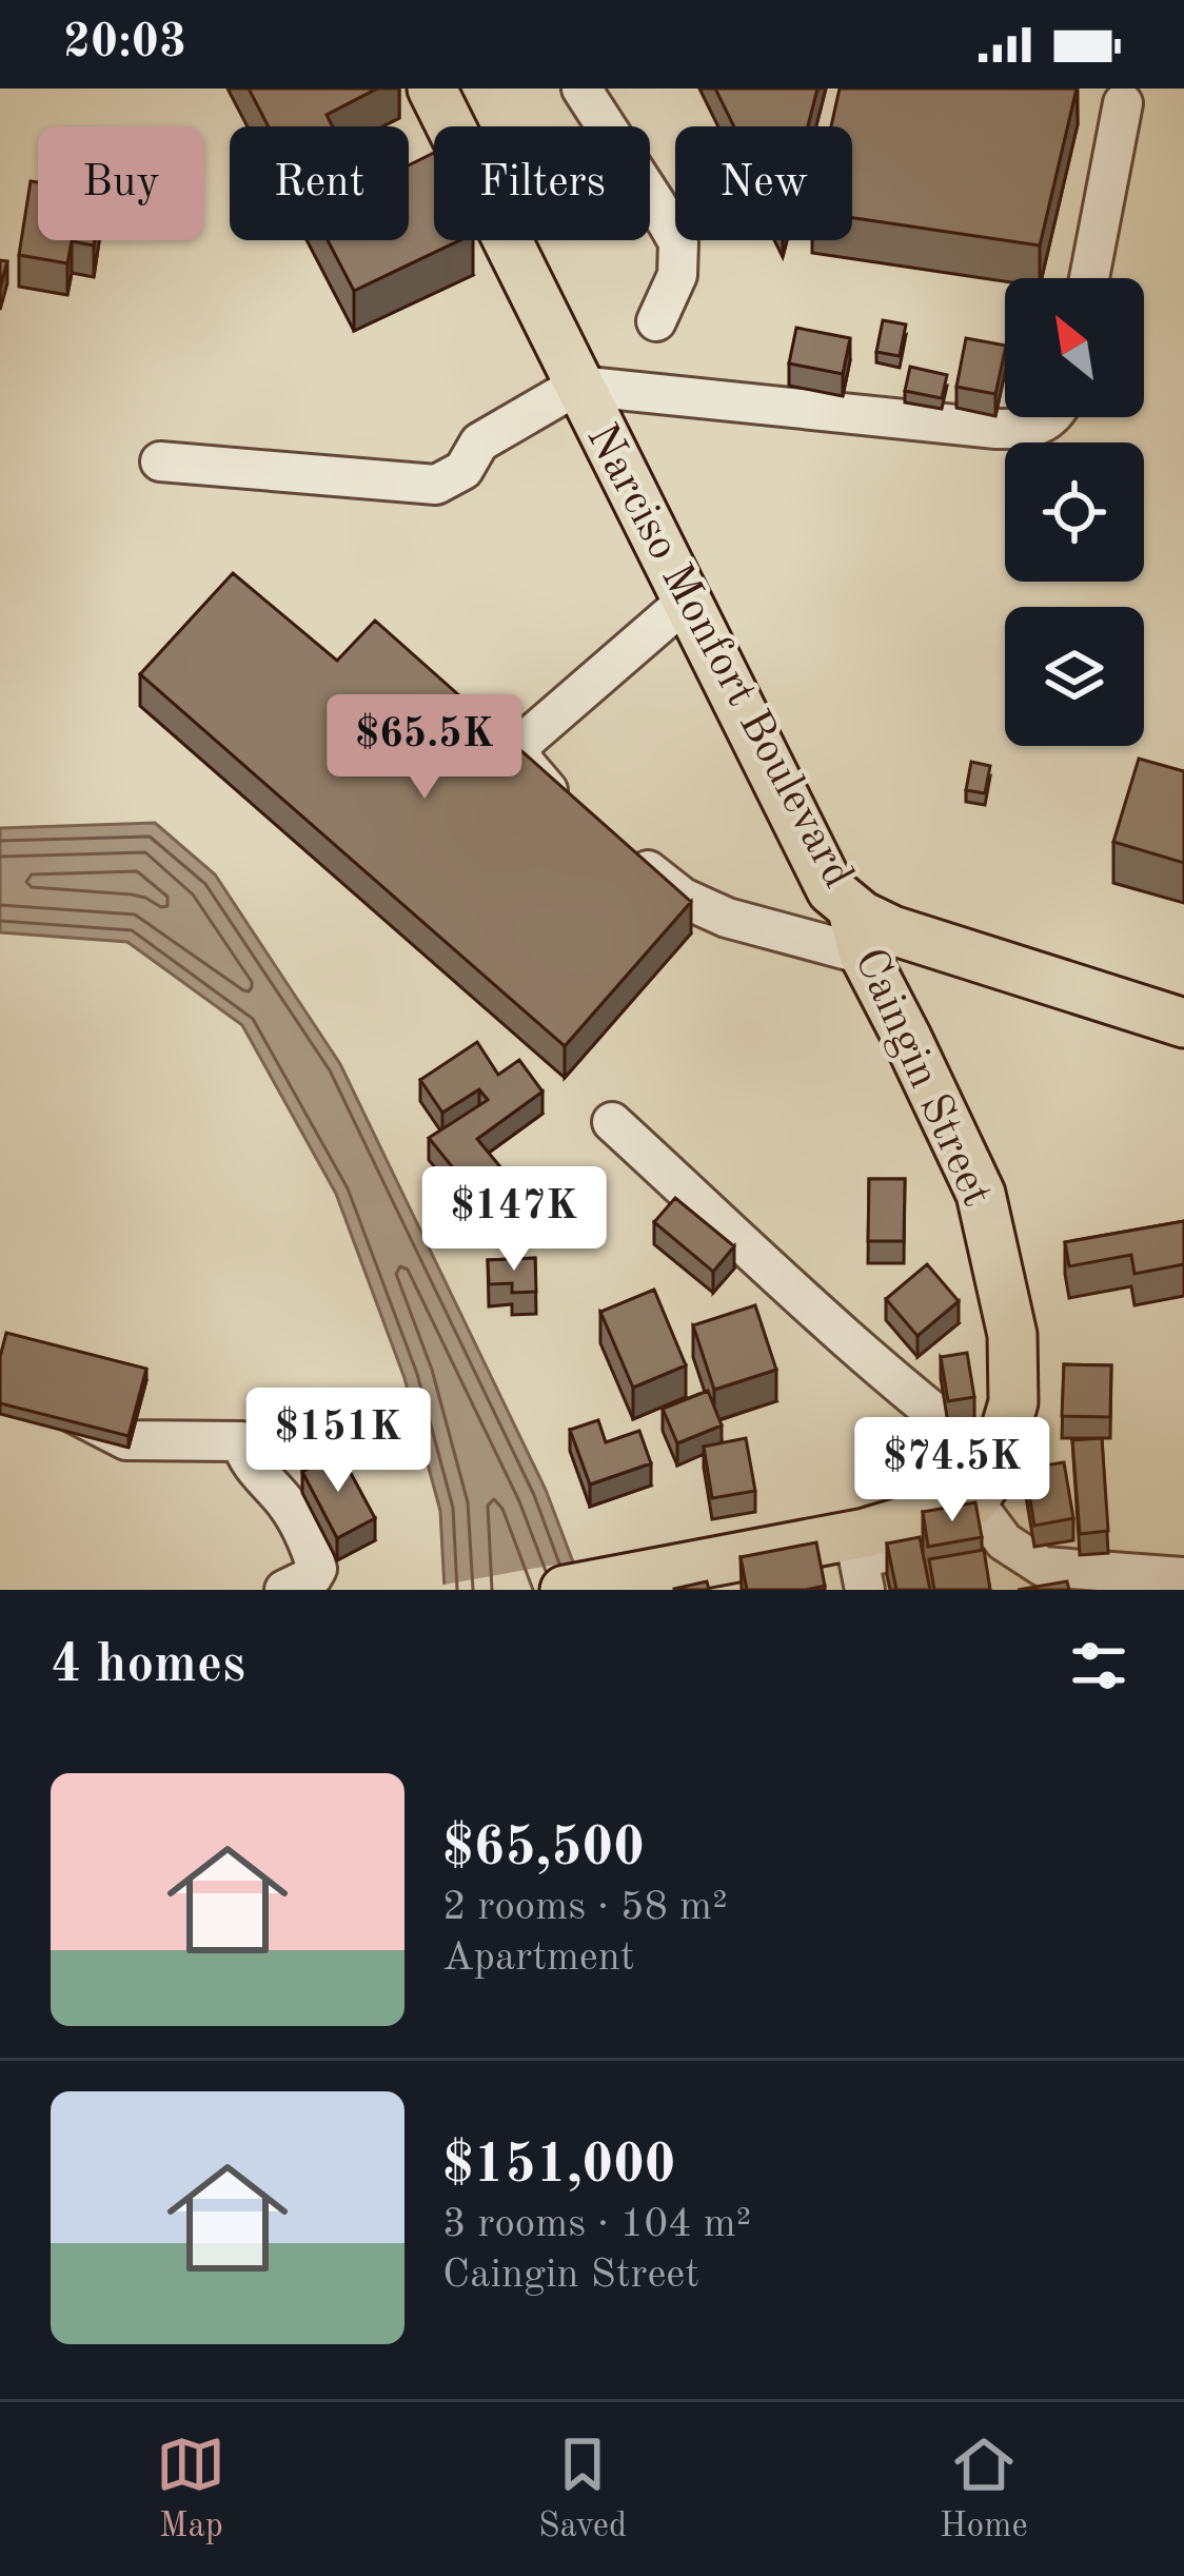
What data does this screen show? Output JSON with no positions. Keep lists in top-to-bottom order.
{
  "streets": {
    "main road": ["Narciso Monfort Boulevard", "Caingin Street"]
  },
  "crossings": [
    ["Narciso Monfort Boulevard", "Caingin Street"]
  ],
  "north": "top left",
  "page": {
    "status": "20:03",
    "chip": [
      "Buy",
      "Rent",
      "Filters",
      "New"
    ],
    "price": [
      "$65.5K",
      "$147K",
      "$151K",
      "$74.5K"
    ],
    "heading": "4 homes",
    "list": [
      {
        "name": "$65,500",
        "note": "2 rooms · 58 m² · Apartment"
      },
      {
        "name": "$151,000",
        "note": "3 rooms · 104 m² · Caingin Street"
      }
    ],
    "tabs": ["Map", "Saved", "Home"]
  }
}
